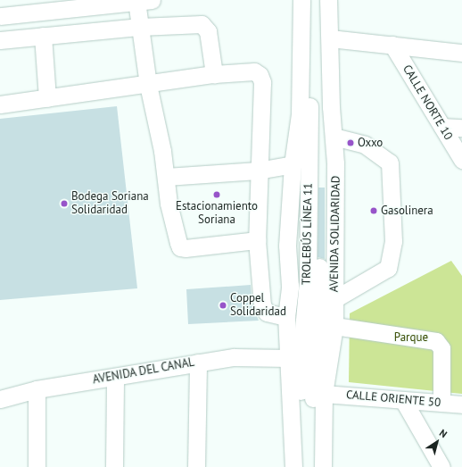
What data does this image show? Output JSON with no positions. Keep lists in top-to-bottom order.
{
  "streets": {
    "street": [
      "CALLE NORTE 10",
      "TROLEBÚS LÍNEA 11",
      "AVENIDA SOLIDARIDAD",
      "AVENIDA DEL CANAL",
      "CALLE ORIENTE 50"
    ]
  },
  "crossings": [
    ["AVENIDA SOLIDARIDAD", "CALLE ORIENTE 50"]
  ],
  "parks": ["Parque"],
  "places": [
    "Oxxo",
    "Estacionamiento Soriana",
    "Bodega Soriana Solidaridad",
    "Gasolinera",
    "Coppel Solidaridad"
  ],
  "north": "top right"
}
